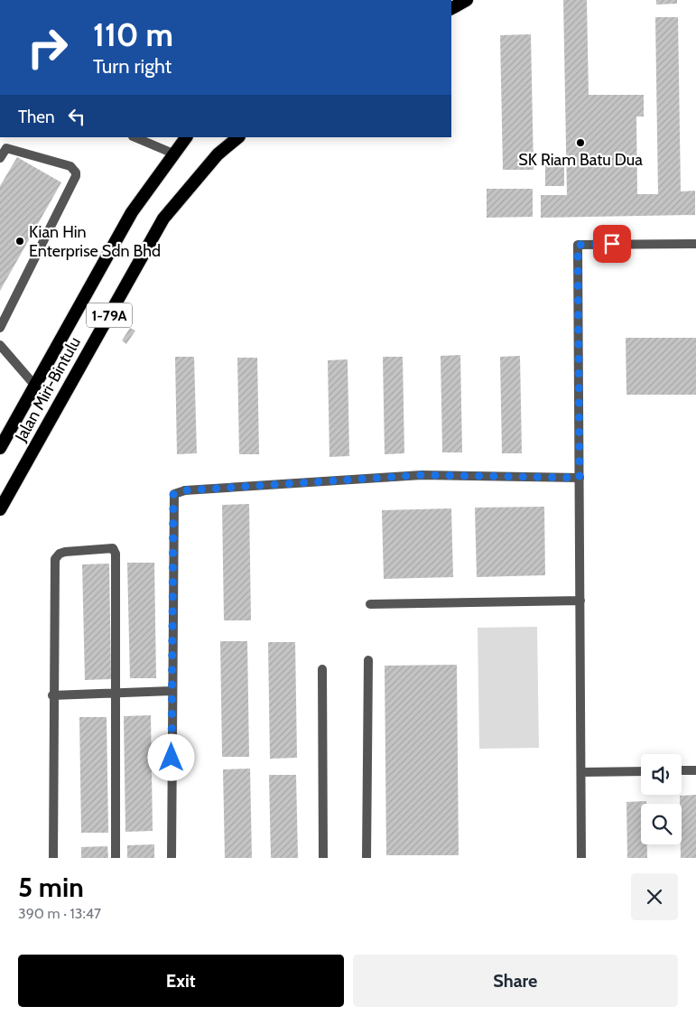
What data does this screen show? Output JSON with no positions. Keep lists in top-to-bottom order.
{
  "streets": {
    "highway": ["1-79A", "Jalan Miri-Bintulu"]
  },
  "places": ["SK Riam Batu Dua", "Kian Hin Enterprise Sdn Bhd"],
  "page": {
    "turn": ["110 m", "Turn right"],
    "then": "Then",
    "heading": ["5 min", "390 m · 13:47"],
    "buttons": ["Exit", "Share"]
  }
}
